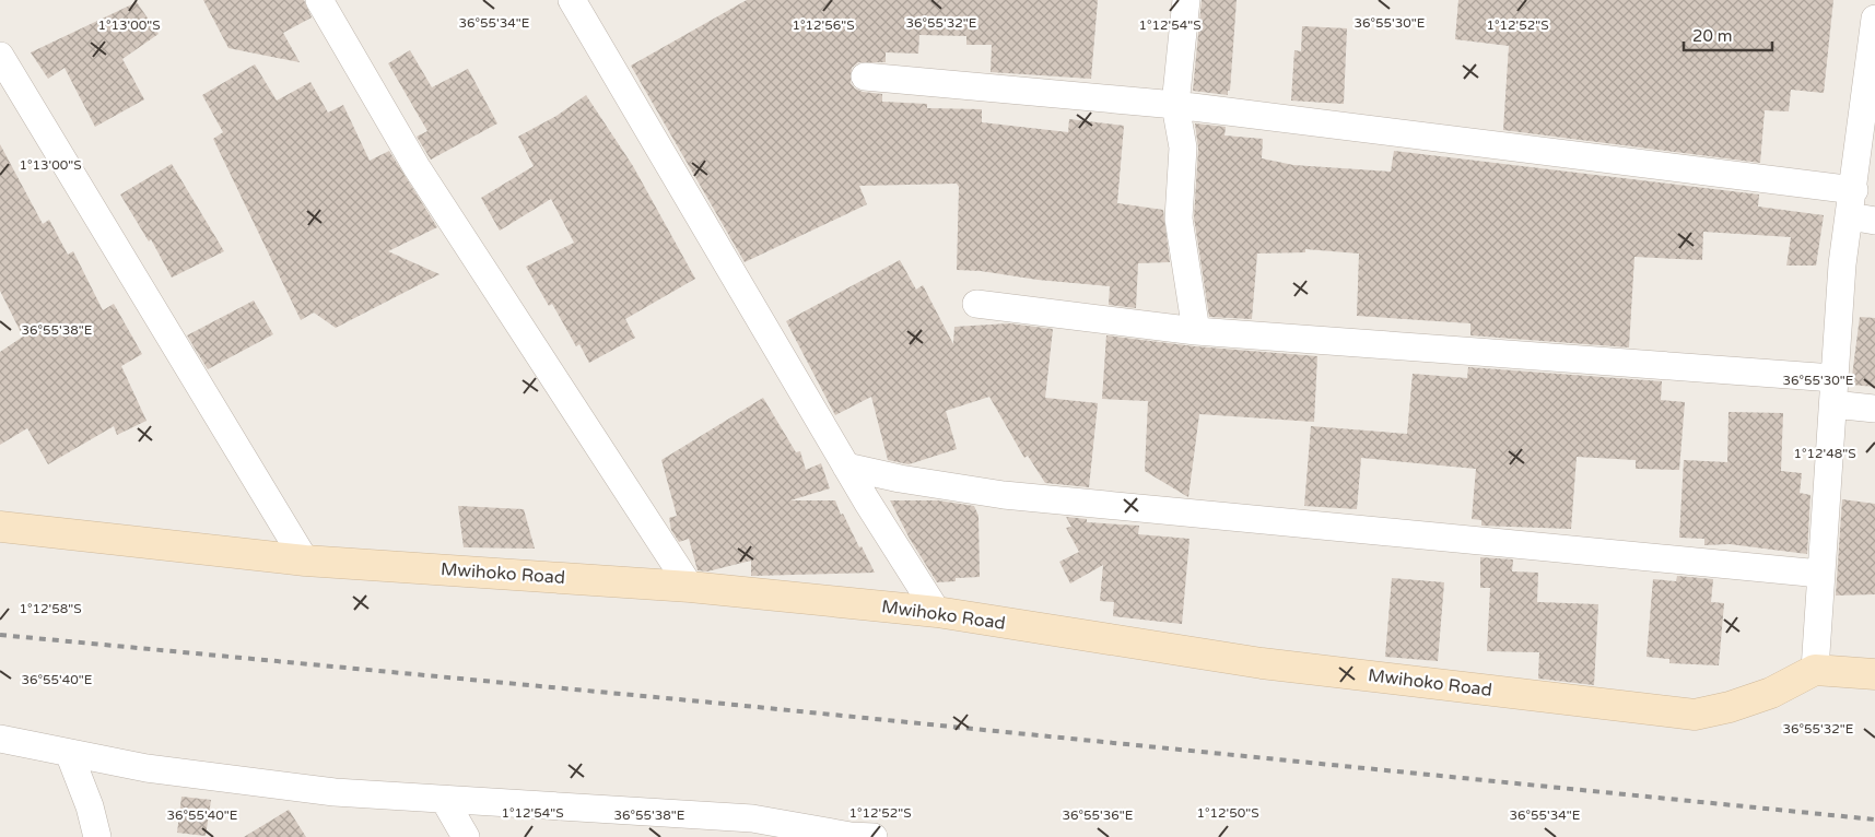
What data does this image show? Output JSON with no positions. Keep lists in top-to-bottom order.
{
  "streets": {
    "street": ["Mwihoko Road"]
  },
  "scale_bar": "20 m",
  "coordinates": [
    "36°55'34\"E",
    "36°55'32\"E",
    "36°55'30\"E",
    "1°13'00\"S",
    "1°12'56\"S",
    "1°12'54\"S",
    "1°12'52\"S",
    "36°55'38\"E",
    "1°12'48\"S",
    "1°12'58\"S",
    "36°55'40\"E",
    "1°12'50\"S",
    "36°55'36\"E"
  ]
}
